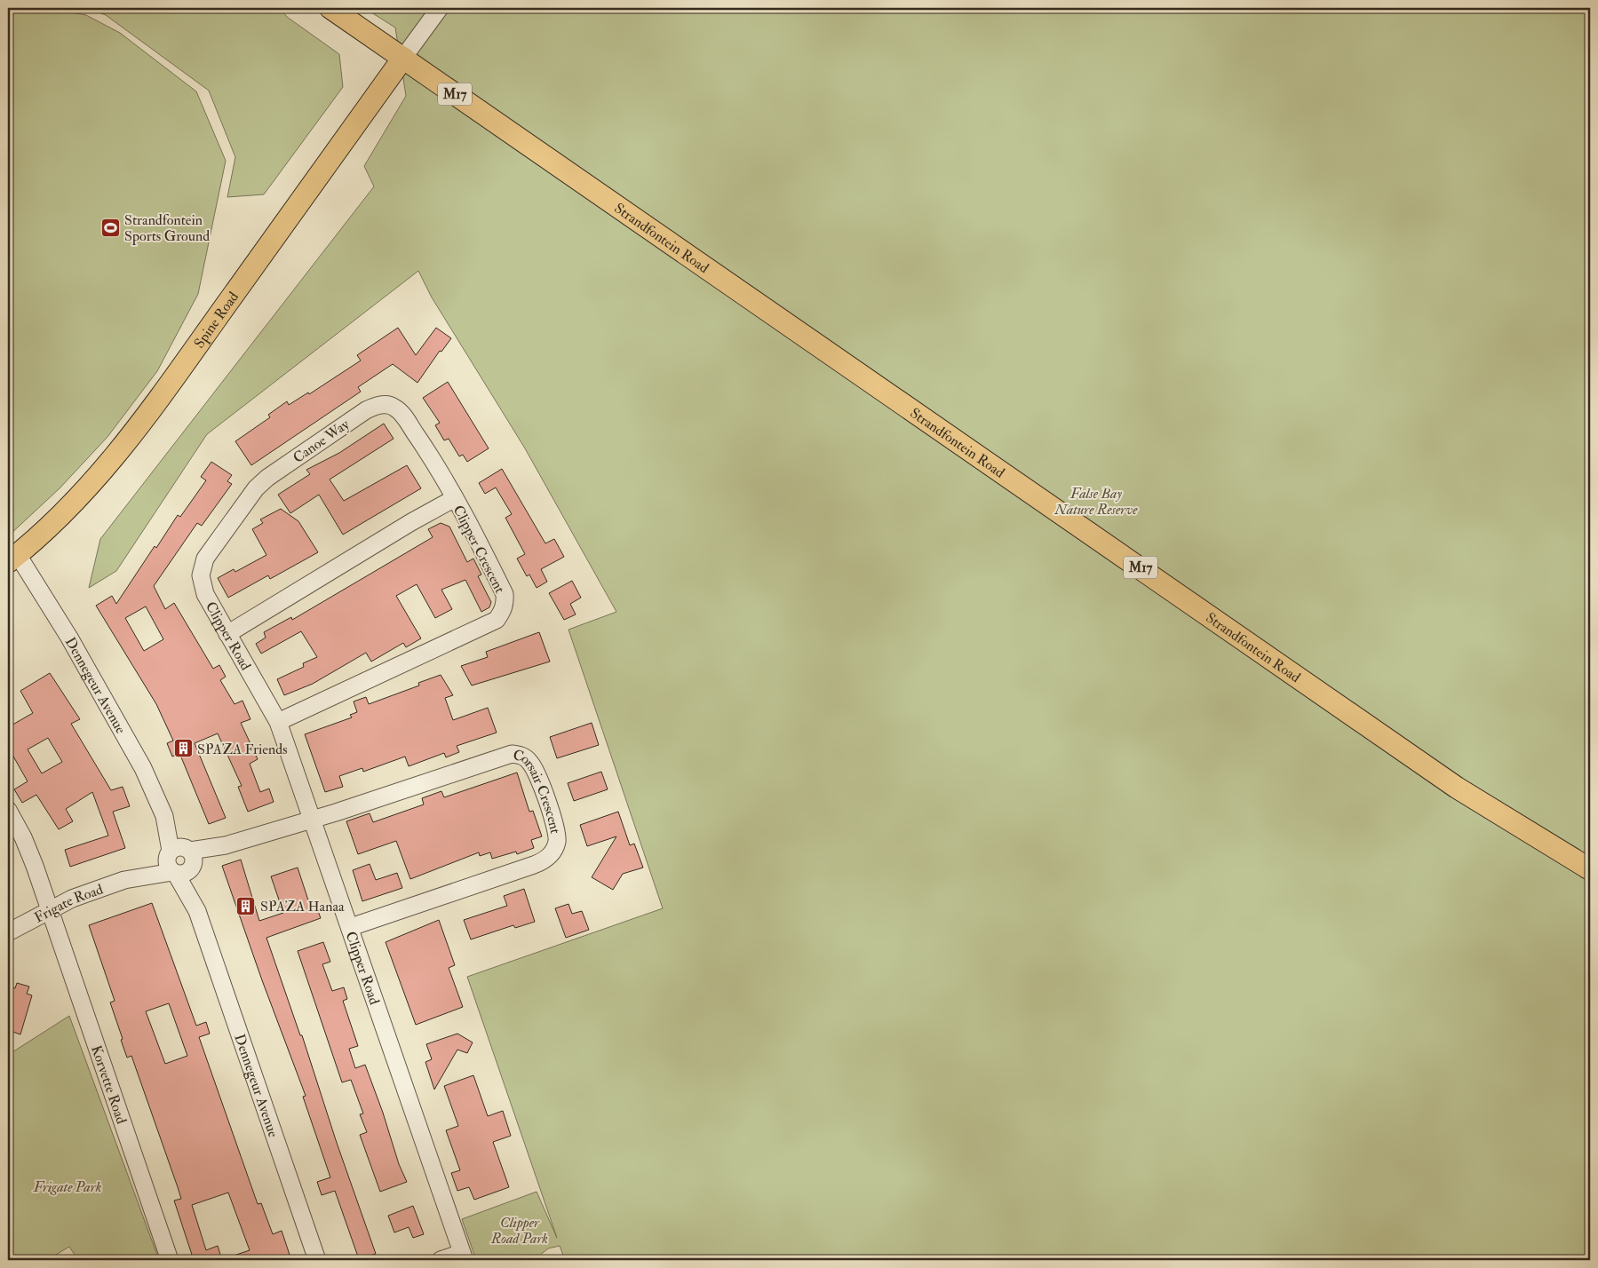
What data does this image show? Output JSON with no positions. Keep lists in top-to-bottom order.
{
  "streets": {
    "main road": ["M17", "Strandfontein Road", "Spine Road"],
    "street": [
      "Canoe Way",
      "Clipper Crescent",
      "Clipper Road",
      "Dennegeur Avenue",
      "Corsair Crescent",
      "Frigate Road",
      "Korvette Road"
    ]
  },
  "crossings": [
    ["Strandfontein Road", "Spine Road"],
    ["Spine Road", "Dennegeur Avenue"],
    ["Canoe Way", "Clipper Crescent"],
    ["Canoe Way", "Clipper Road"],
    ["Clipper Crescent", "Clipper Road"],
    ["Clipper Road", "Corsair Crescent"],
    ["Clipper Road", "Frigate Road"],
    ["Dennegeur Avenue", "Frigate Road"],
    ["Corsair Crescent", "Frigate Road"],
    ["Frigate Road", "Korvette Road"]
  ],
  "parks": ["False Bay Nature Reserve", "Frigate Park", "Clipper Road Park"],
  "places": {
    "sports": ["Strandfontein Sports Ground"],
    "building": ["SPAZA Friends", "SPAZA Hanaa"]
  }
}
